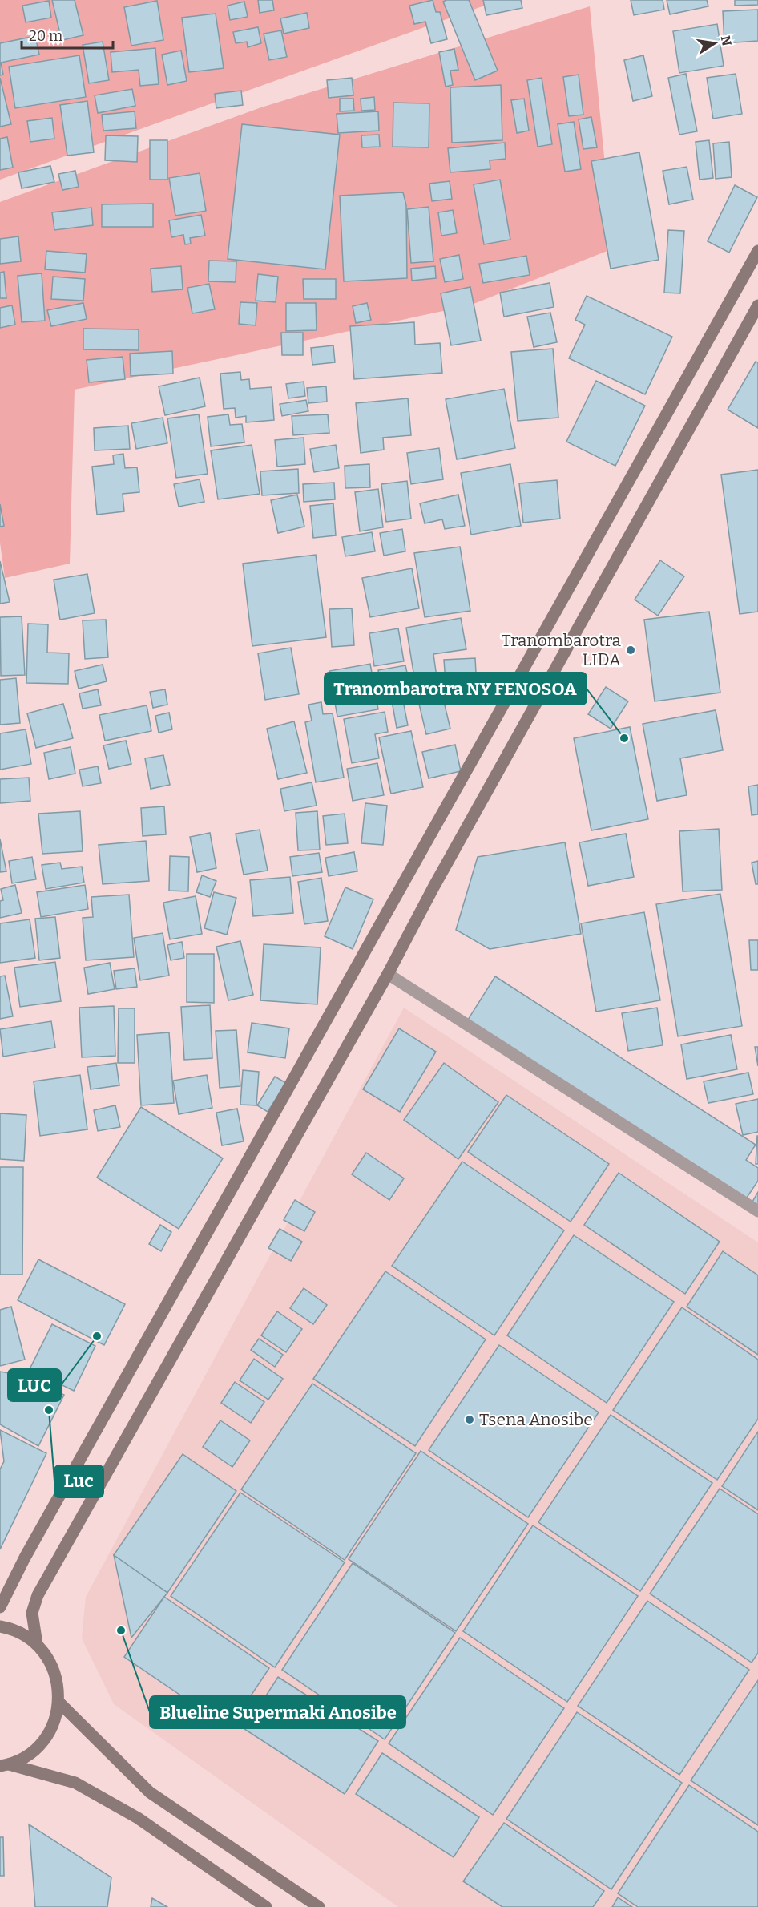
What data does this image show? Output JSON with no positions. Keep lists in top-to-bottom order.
{
  "places": [
    "Tranombarotra LIDA",
    "Tranombarotra NY FENOSOA",
    "LUC",
    "Luc",
    "Tsena Anosibe",
    "Blueline Supermaki Anosibe"
  ],
  "scale_bar": "20 m",
  "north": "right"
}
